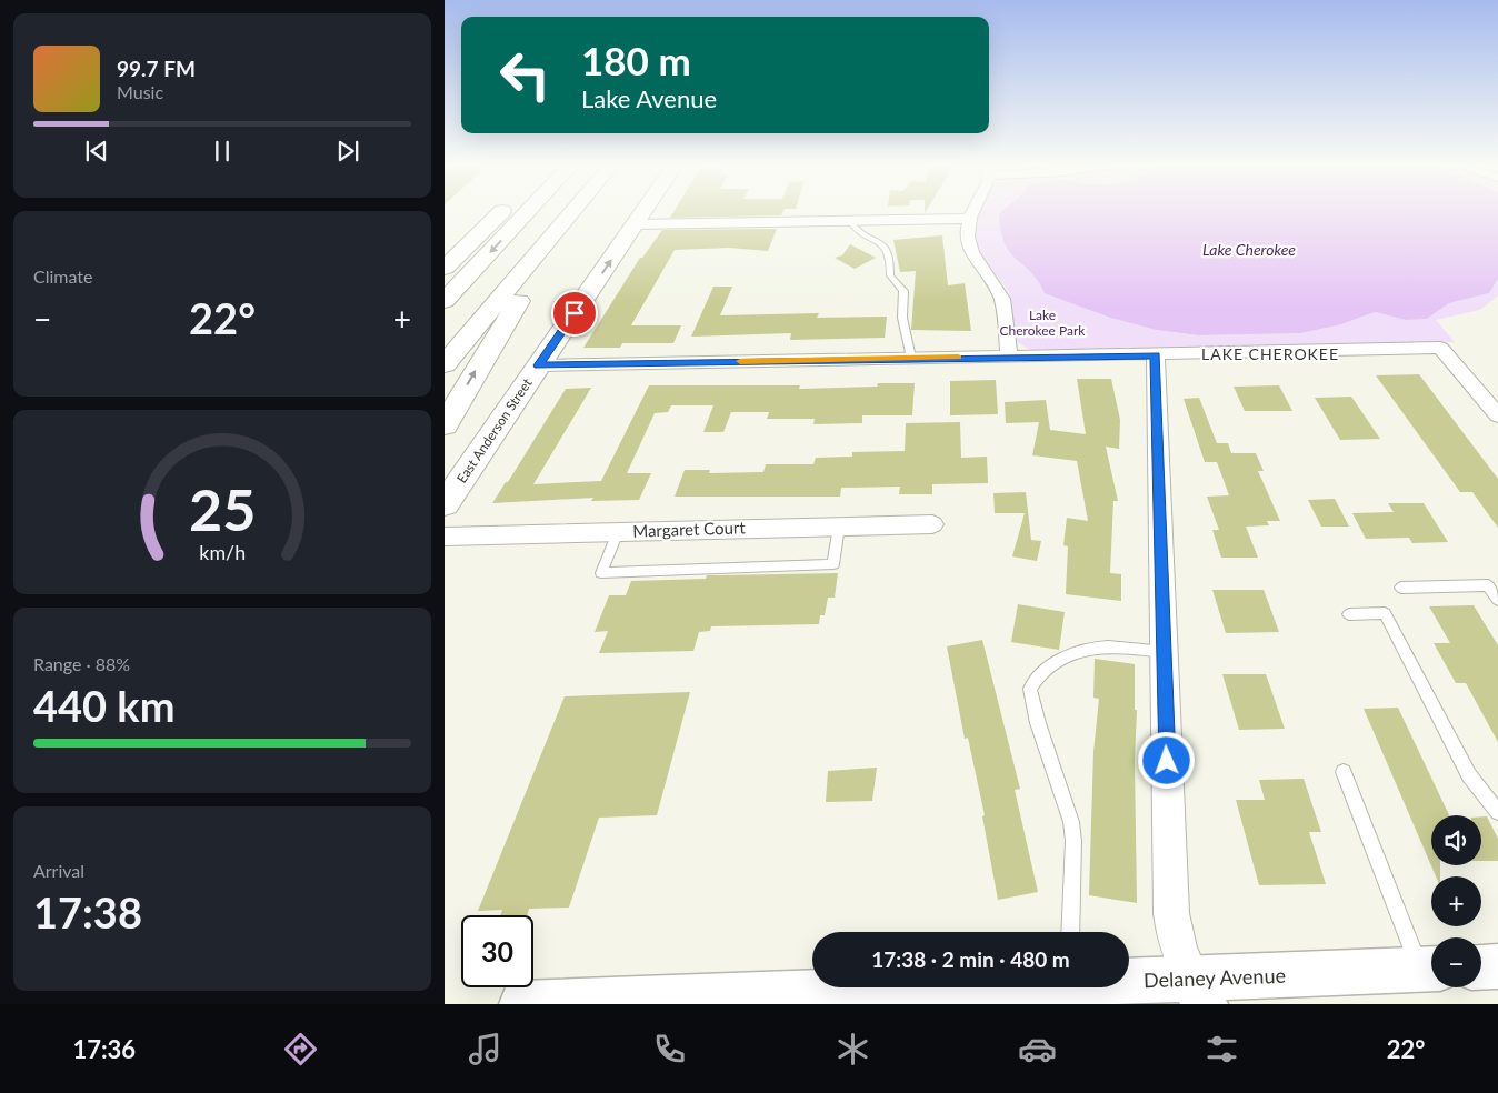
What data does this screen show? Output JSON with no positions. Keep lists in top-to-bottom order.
{
  "streets": {
    "main road": ["East Anderson Street"],
    "street": ["Margaret Court", "Delaney Avenue"]
  },
  "districts": ["LAKE CHEROKEE"],
  "water": ["Lake Cherokee"],
  "parks": ["Lake Cherokee Park"],
  "page": {
    "turn": ["180 m", "Lake Avenue"],
    "song": ["99.7 FM", "Music"],
    "tile": [
      "Climate",
      ["Range · 88%", "440 km"],
      ["Arrival", "17:38"]
    ],
    "heat": ["−", "22°", "+"],
    "map_buttons": ["+", "−"],
    "limit": "30",
    "trip": "17:38 · 2 min · 480 m",
    "tabs": ["17:36", "22°"],
    "gauge": ["25", "km/h"]
  }
}
